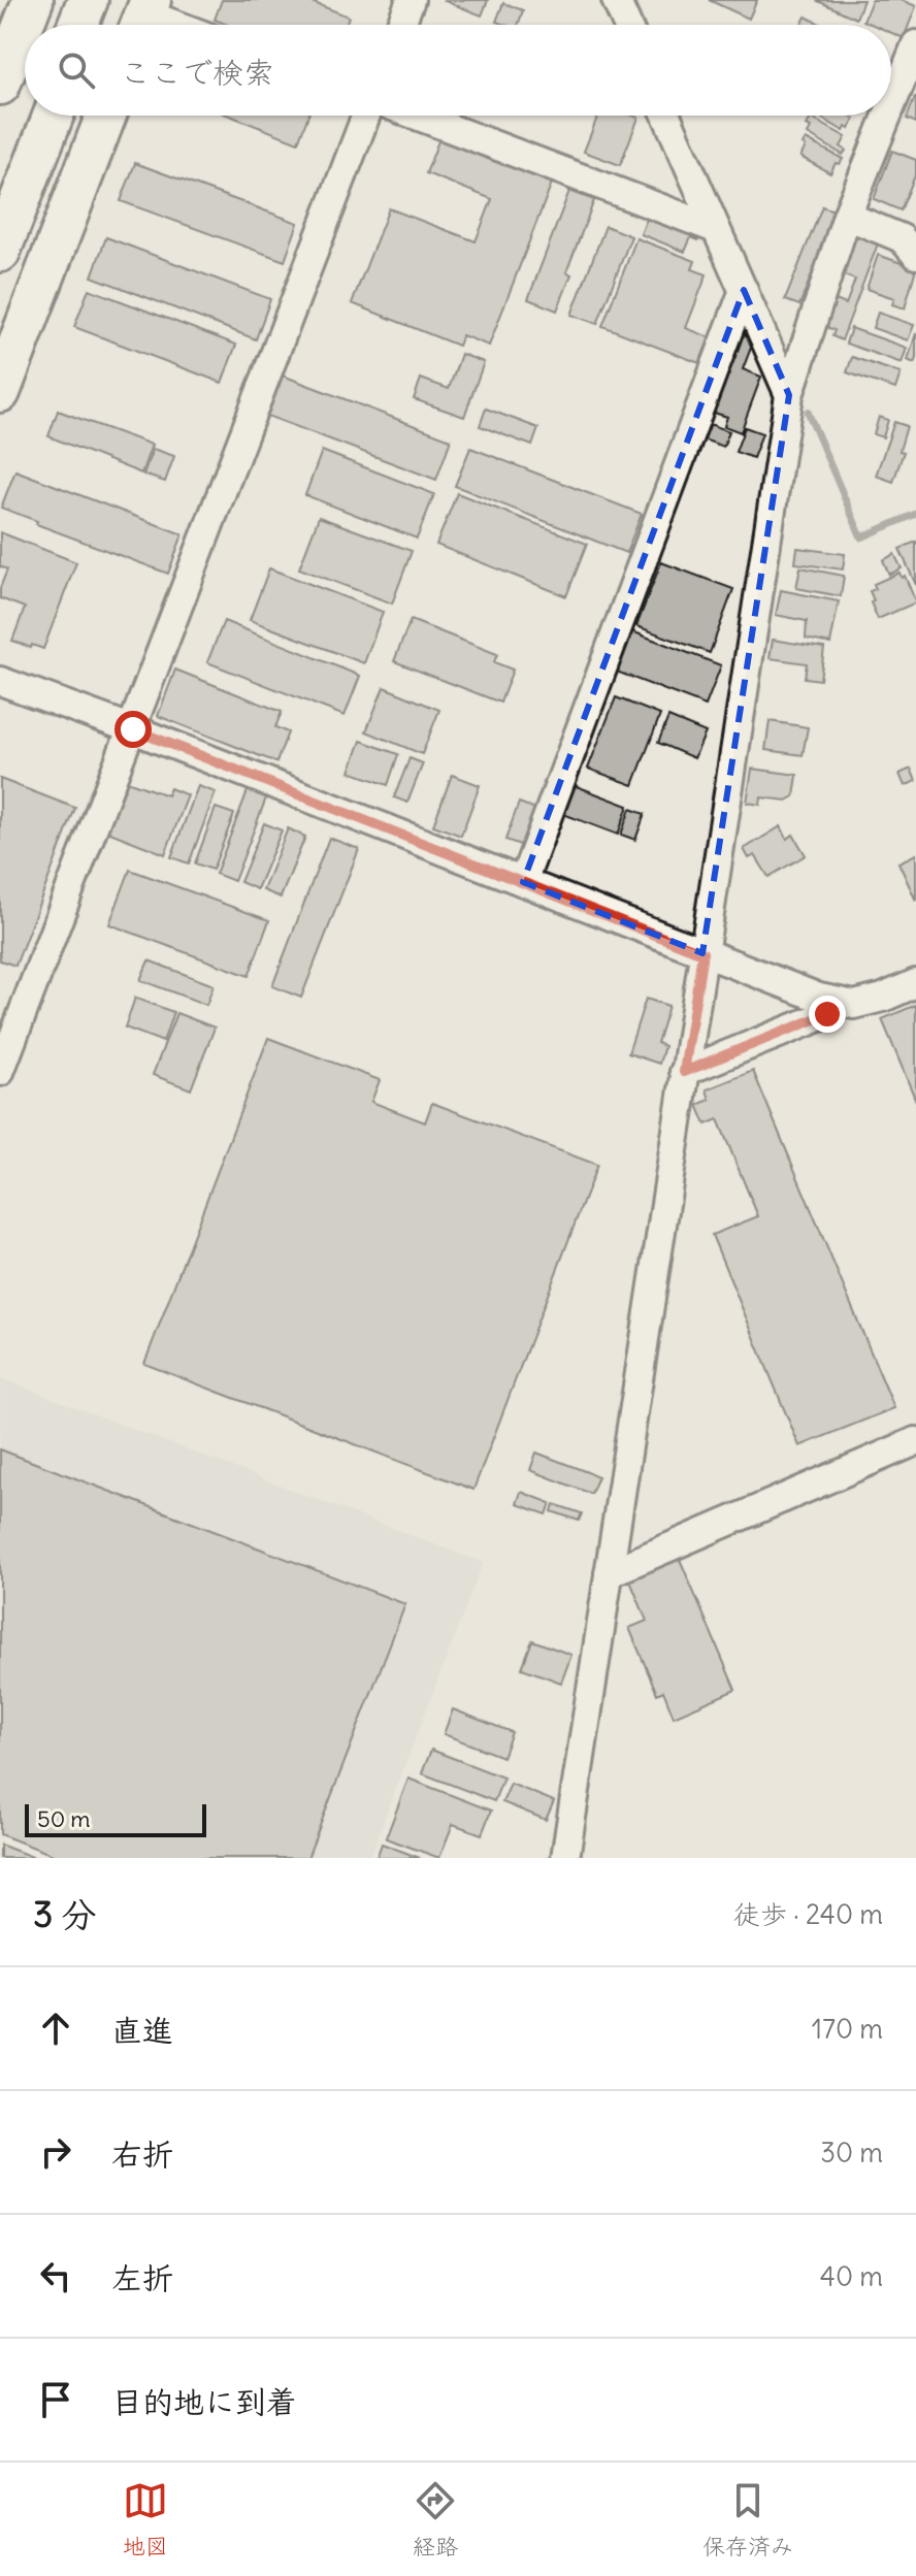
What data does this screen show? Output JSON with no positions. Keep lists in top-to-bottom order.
{
  "scale_bar": "50 m",
  "page": {
    "search": "ここで検索",
    "scale": "50 m",
    "heading": ["3 分", "徒歩 · 240 m"],
    "list": [
      ["直進", "170 m"],
      ["右折", "30 m"],
      ["左折", "40 m"],
      "目的地に到着"
    ],
    "nav": ["地図", "経路", "保存済み"]
  }
}
